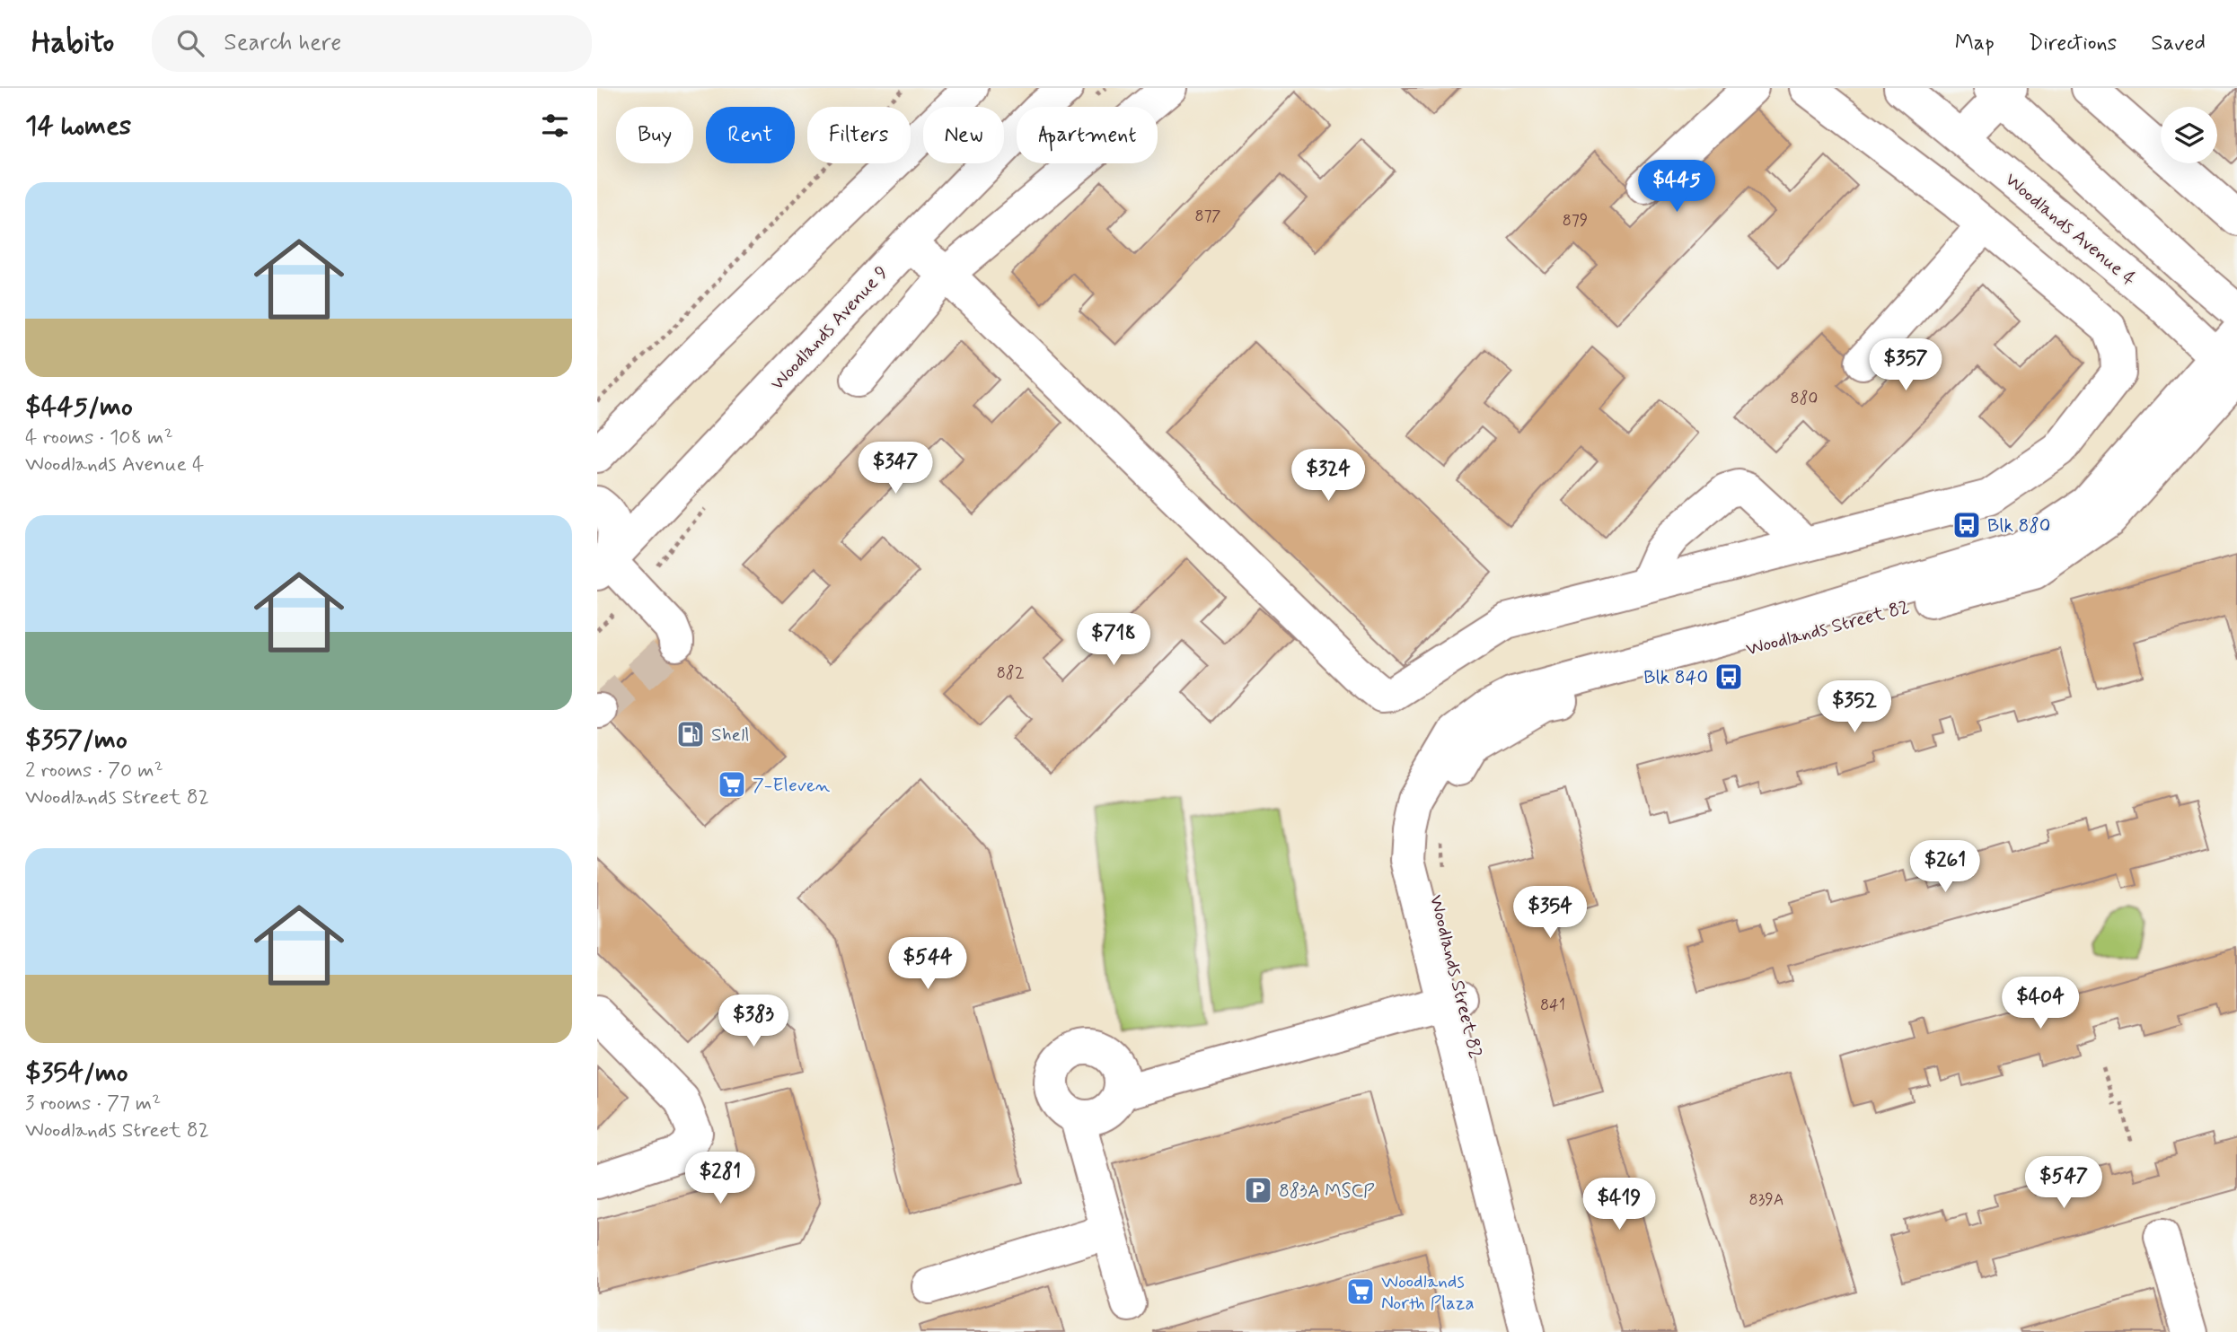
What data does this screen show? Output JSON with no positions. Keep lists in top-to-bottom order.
{
  "streets": {
    "main road": ["Woodlands Avenue 4", "Woodlands Avenue 9", "Woodlands Street 82"]
  },
  "crossings": [
    ["Woodlands Avenue 4", "Woodlands Street 82"]
  ],
  "places": {
    "bus stop": ["Blk 880", "Blk 840"],
    "fuel station": ["Shell"],
    "supermarket": ["7-Eleven", "Woodlands North Plaza"],
    "parking": ["883A MSCP"]
  },
  "house_numbers": [
    "877",
    "879",
    "880",
    "882",
    "841",
    "839A"
  ],
  "page": {
    "header": "Habito",
    "search": "Search here",
    "nav": ["Map", "Directions", "Saved"],
    "heading": "14 homes",
    "chip": [
      "Buy",
      "Rent",
      "Filters",
      "New",
      "Apartment"
    ],
    "price": [
      "$445",
      "$357",
      "$347",
      "$324",
      "$718",
      "$352",
      "$261",
      "$354",
      "$544",
      "$404",
      "$383",
      "$281",
      "$547",
      "$419"
    ],
    "list": [
      {
        "name": "$445/mo",
        "note": "4 rooms · 108 m² · Woodlands Avenue 4"
      },
      {
        "name": "$357/mo",
        "note": "2 rooms · 70 m² · Woodlands Street 82"
      },
      {
        "name": "$354/mo",
        "note": "3 rooms · 77 m² · Woodlands Street 82"
      }
    ]
  }
}
